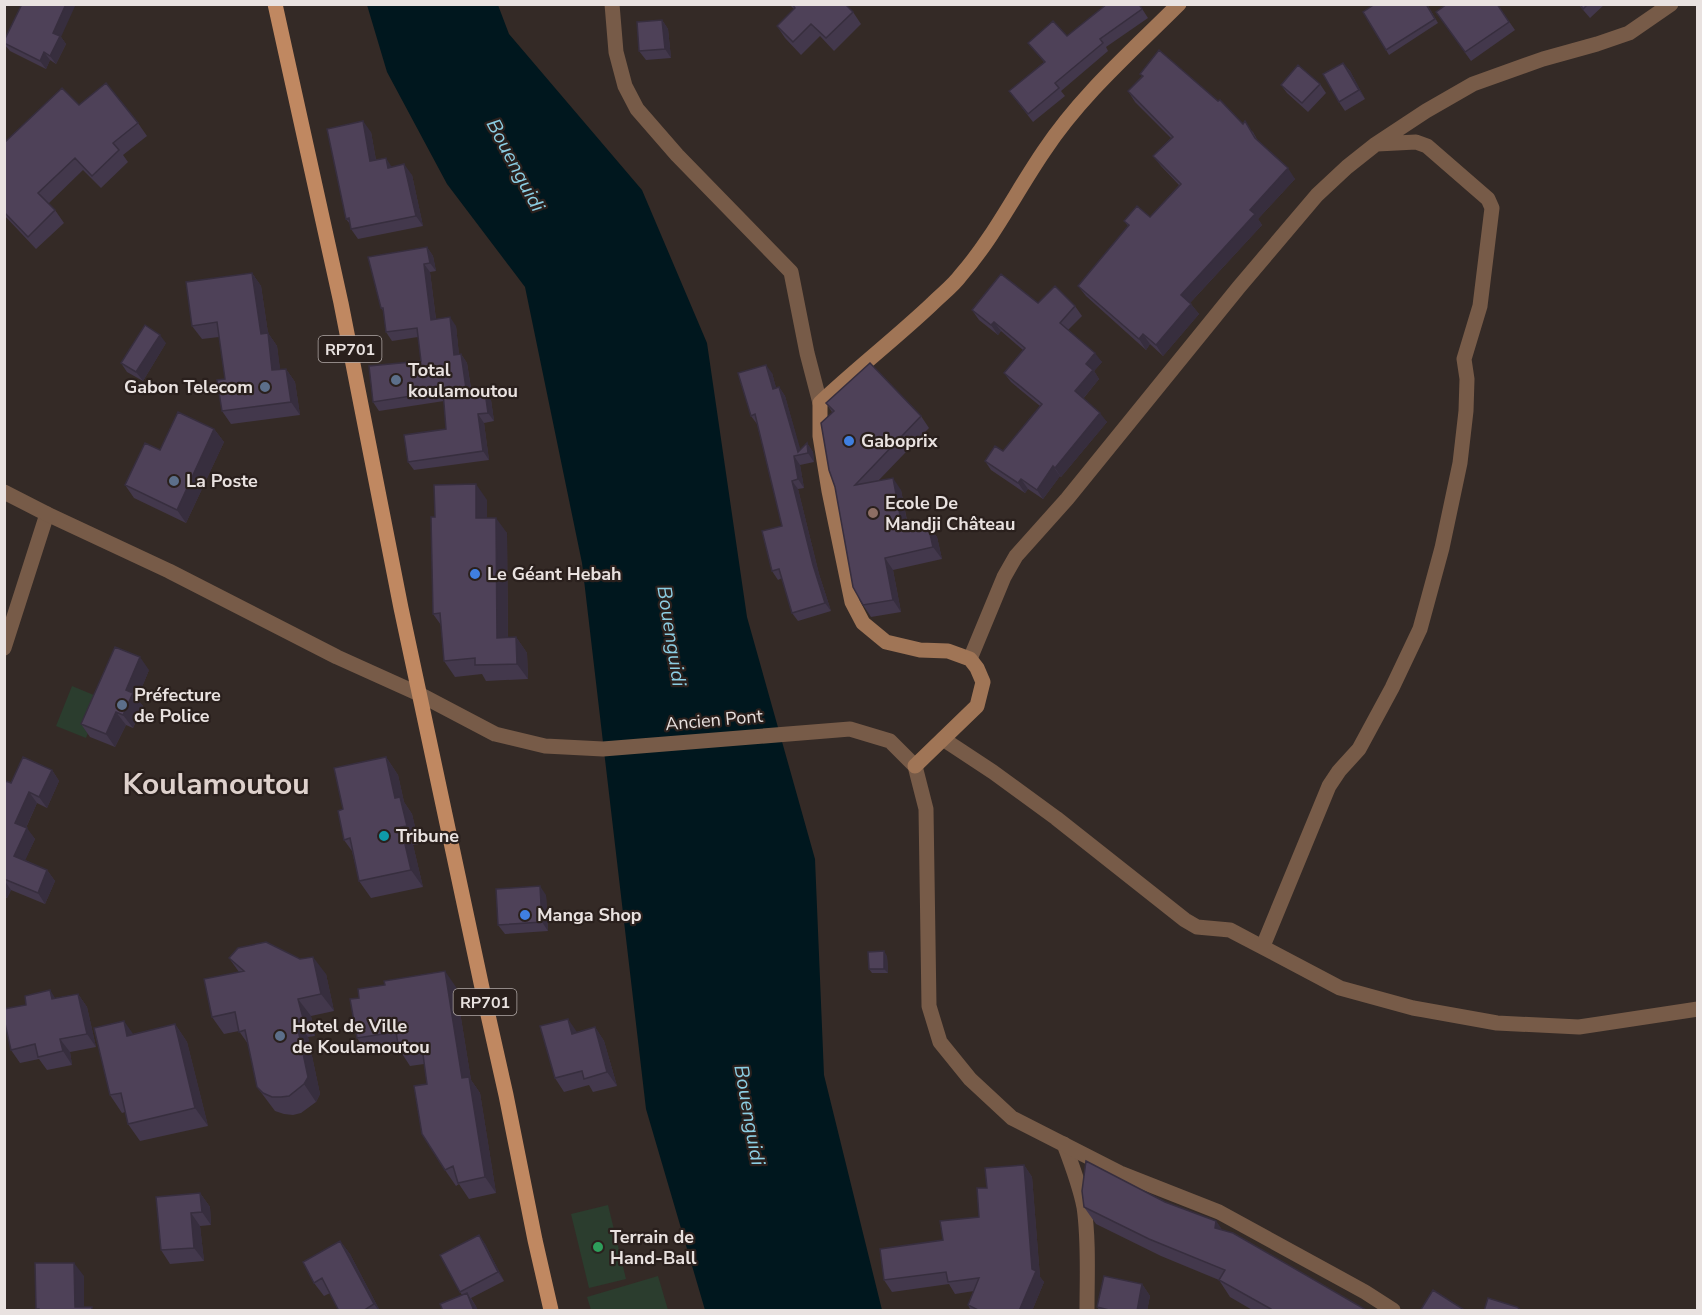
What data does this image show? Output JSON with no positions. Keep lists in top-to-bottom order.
{
  "streets": {
    "main road": ["RP701"],
    "street": ["Ancien Pont"]
  },
  "crossings": [
    ["RP701", "Ancien Pont"]
  ],
  "districts": ["Koulamoutou"],
  "water": ["Bouenguidi"],
  "places": [
    "Total koulamoutou",
    "Gabon Telecom",
    "Gaboprix",
    "La Poste",
    "Ecole De Mandji Château",
    "Le Géant Hebah",
    "Préfecture de Police",
    "Tribune",
    "Manga Shop",
    "Hotel de Ville de Koulamoutou",
    "Terrain de Hand-Ball"
  ]
}
